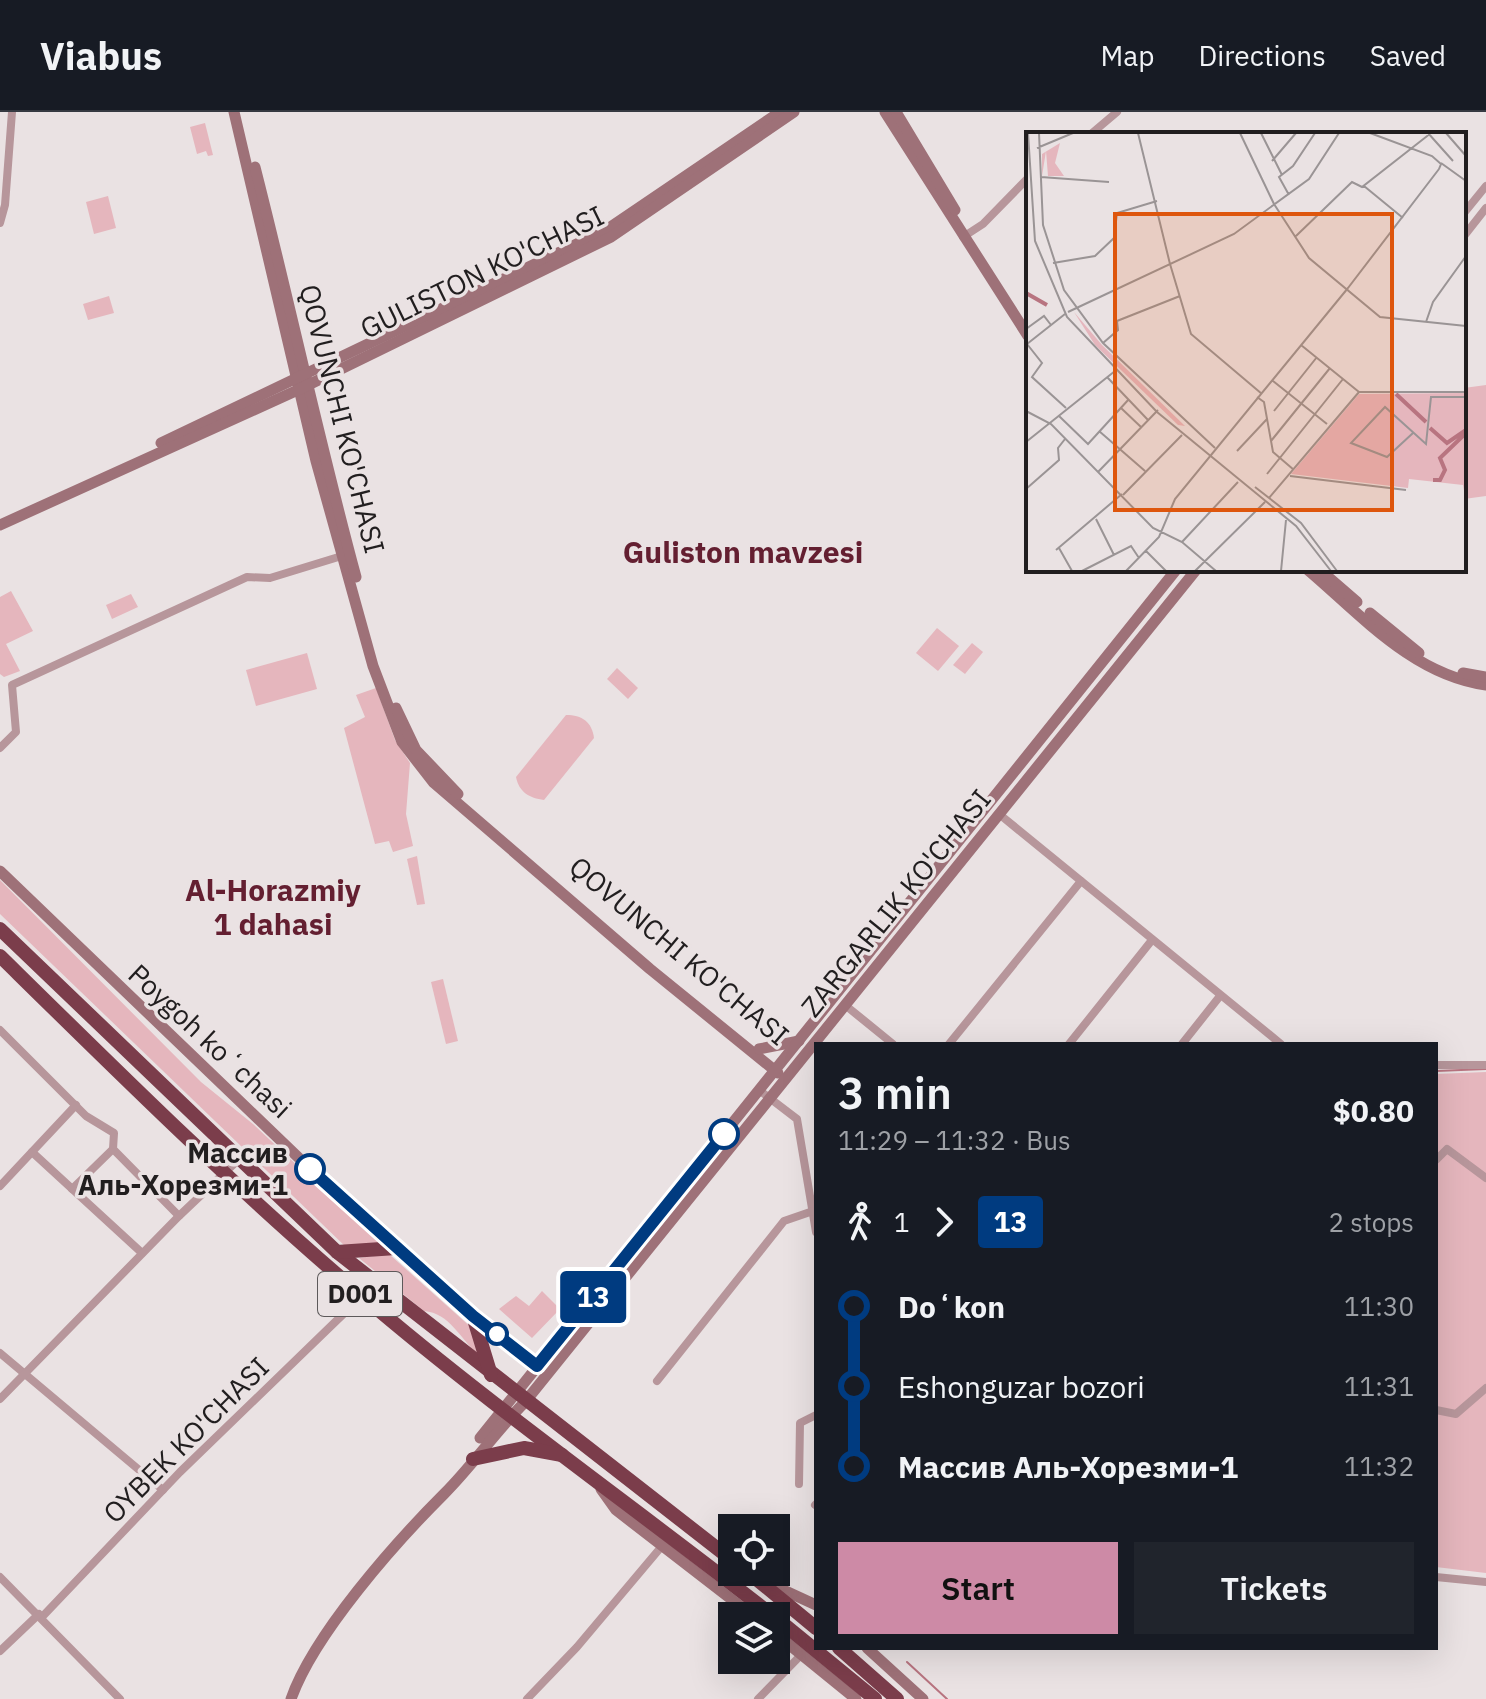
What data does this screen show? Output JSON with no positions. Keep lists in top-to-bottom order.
{
  "streets": {
    "highway": ["D001"],
    "main road": [
      "GULISTON KO'CHASI",
      "QOVUNCHI KO'CHASI",
      "ZARGARLIK KO'CHASI",
      "Poygoh koʻchasi"
    ],
    "street": ["OYBEK KO'CHASI"]
  },
  "crossings": [
    ["GULISTON KO'CHASI", "QOVUNCHI KO'CHASI"],
    ["QOVUNCHI KO'CHASI", "ZARGARLIK KO'CHASI"],
    ["ZARGARLIK KO'CHASI", "Poygoh koʻchasi"],
    ["ZARGARLIK KO'CHASI", "D001"],
    ["D001", "OYBEK KO'CHASI"]
  ],
  "districts": ["Guliston mavzesi", "Al-Horazmiy 1 dahasi"],
  "places": ["Массив Аль-Хорезми-1"],
  "lines": ["bus line 13"],
  "page": {
    "header": "Viabus",
    "nav": ["Map", "Directions", "Saved"],
    "on_map": "13",
    "heading": ["3 min", "11:29 – 11:32 · Bus", "$0.80"],
    "legs": ["1", "13", "2 stops"],
    "list": [
      {
        "name": "Doʻkon",
        "value": "11:30"
      },
      {
        "name": "Eshonguzar bozori",
        "value": "11:31"
      },
      {
        "name": "Массив Аль-Хорезми-1",
        "value": "11:32"
      }
    ],
    "buttons": ["Start", "Tickets"]
  }
}
